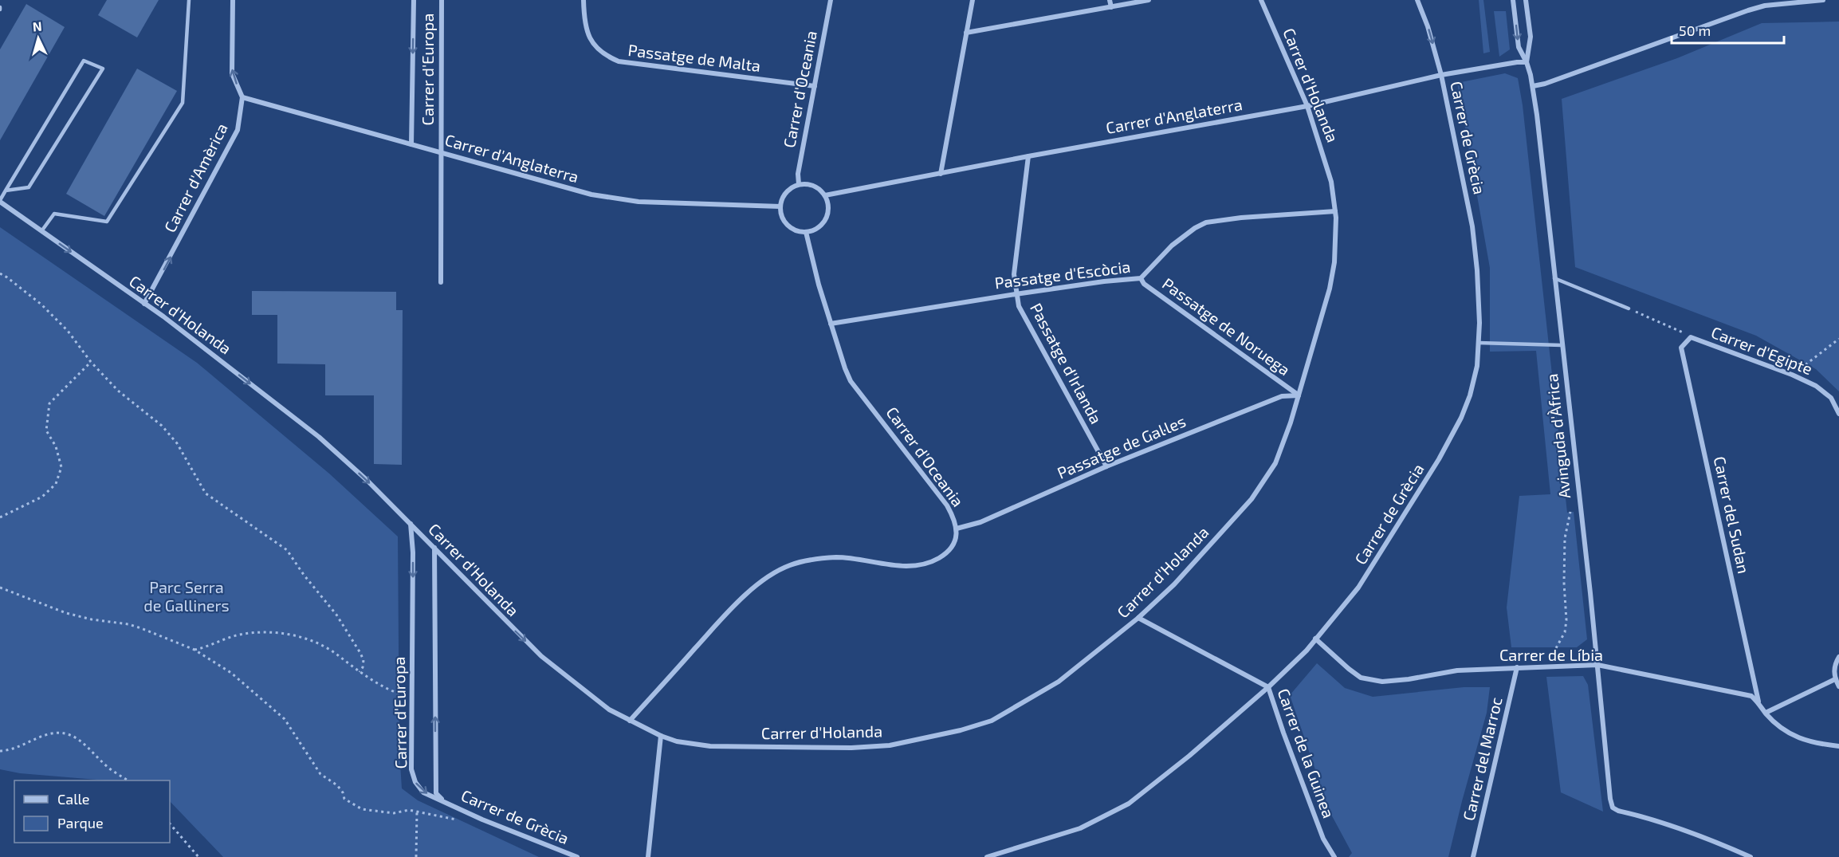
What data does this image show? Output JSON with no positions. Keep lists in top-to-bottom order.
{
  "streets": {
    "street": [
      "Passatge de Malta",
      "Carrer d'Europa",
      "Carrer d'Holanda",
      "Carrer d'Oceania",
      "Carrer d'Anglaterra",
      "Carrer de Grècia",
      "Carrer d'Amèrica",
      "Passatge d'Escòcia",
      "Passatge de Noruega",
      "Carrer d'Egipte",
      "Passatge d'Irlanda",
      "Avinguda d'Àfrica",
      "Passatge de Gal·les",
      "Carrer del Sudan",
      "Carrer de Líbia",
      "Carrer de la Guinea",
      "Carrer del Marroc"
    ]
  },
  "crossings": [
    ["Passatge de Malta", "Carrer d'Oceania"],
    ["Carrer d'Europa", "Carrer d'Holanda"],
    ["Carrer d'Europa", "Carrer d'Anglaterra"],
    ["Carrer d'Europa", "Carrer de Grècia"],
    ["Carrer d'Holanda", "Carrer d'Oceania"],
    ["Carrer d'Holanda", "Carrer d'Anglaterra"],
    ["Carrer d'Holanda", "Carrer d'Amèrica"],
    ["Carrer d'Holanda", "Passatge d'Escòcia"],
    ["Carrer d'Holanda", "Passatge de Noruega"],
    ["Carrer d'Holanda", "Passatge de Gal·les"],
    ["Carrer d'Holanda", "Carrer de la Guinea"],
    ["Carrer d'Oceania", "Carrer d'Anglaterra"],
    ["Carrer d'Oceania", "Passatge d'Escòcia"],
    ["Carrer d'Oceania", "Passatge de Gal·les"],
    ["Carrer d'Anglaterra", "Carrer de Grècia"],
    ["Carrer d'Anglaterra", "Carrer d'Amèrica"],
    ["Carrer d'Anglaterra", "Passatge d'Irlanda"],
    ["Carrer d'Anglaterra", "Avinguda d'Àfrica"],
    ["Carrer de Grècia", "Carrer de Líbia"],
    ["Carrer de Grècia", "Carrer de la Guinea"],
    ["Passatge d'Escòcia", "Passatge de Noruega"],
    ["Passatge d'Escòcia", "Passatge d'Irlanda"],
    ["Passatge de Noruega", "Passatge de Gal·les"],
    ["Carrer d'Egipte", "Carrer del Sudan"],
    ["Passatge d'Irlanda", "Passatge de Gal·les"],
    ["Avinguda d'Àfrica", "Carrer de Líbia"],
    ["Carrer del Sudan", "Carrer de Líbia"],
    ["Carrer de Líbia", "Carrer del Marroc"]
  ],
  "one_way": ["Carrer d'Holanda", "Carrer d'Amèrica"],
  "parks": ["Parc Serra de Galliners"],
  "legend": ["Calle", "Parque"],
  "scale_bar": "50 m",
  "north": "top"
}
